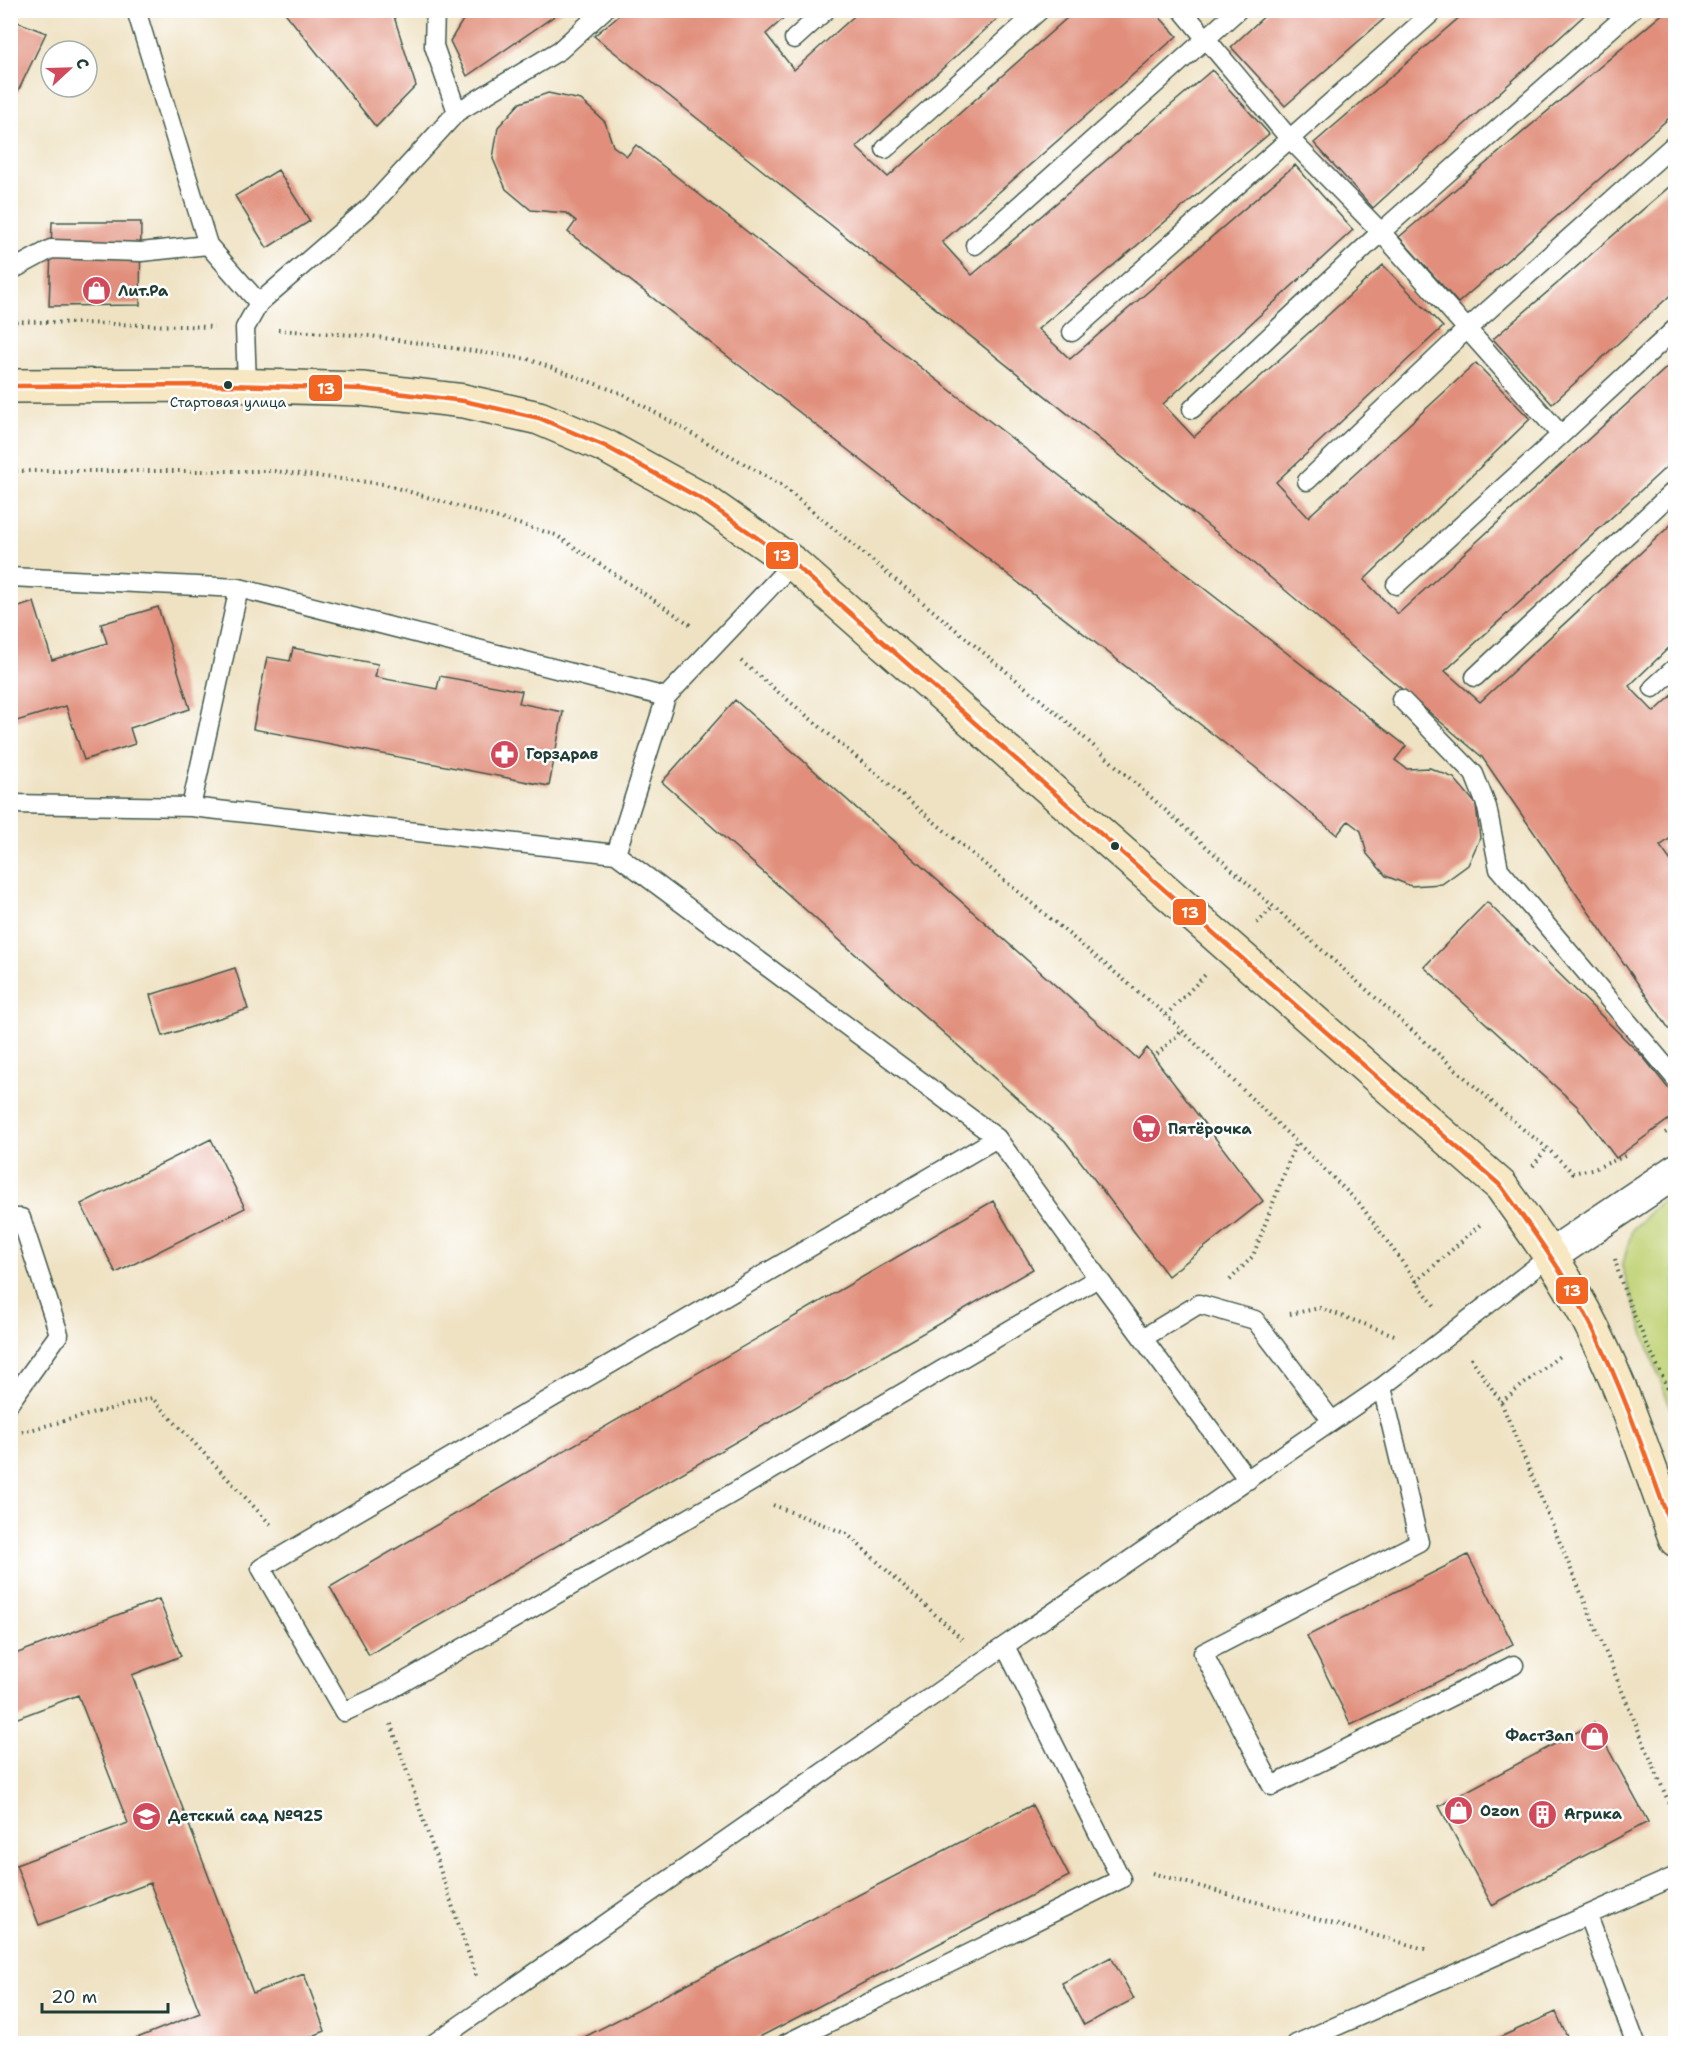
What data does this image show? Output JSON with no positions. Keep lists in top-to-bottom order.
{
  "places": {
    "shop": ["Лит.Ра", "ФастЗап", "Ozon"],
    "other": ["Стартовая улица"],
    "pharmacy": ["Горздрав"],
    "supermarket": ["Пятёрочка"],
    "building": ["Агрика"],
    "school or university": ["Детский сад №925"]
  },
  "lines": ["transit line 13"],
  "scale_bar": "20 m",
  "north": "right"
}
